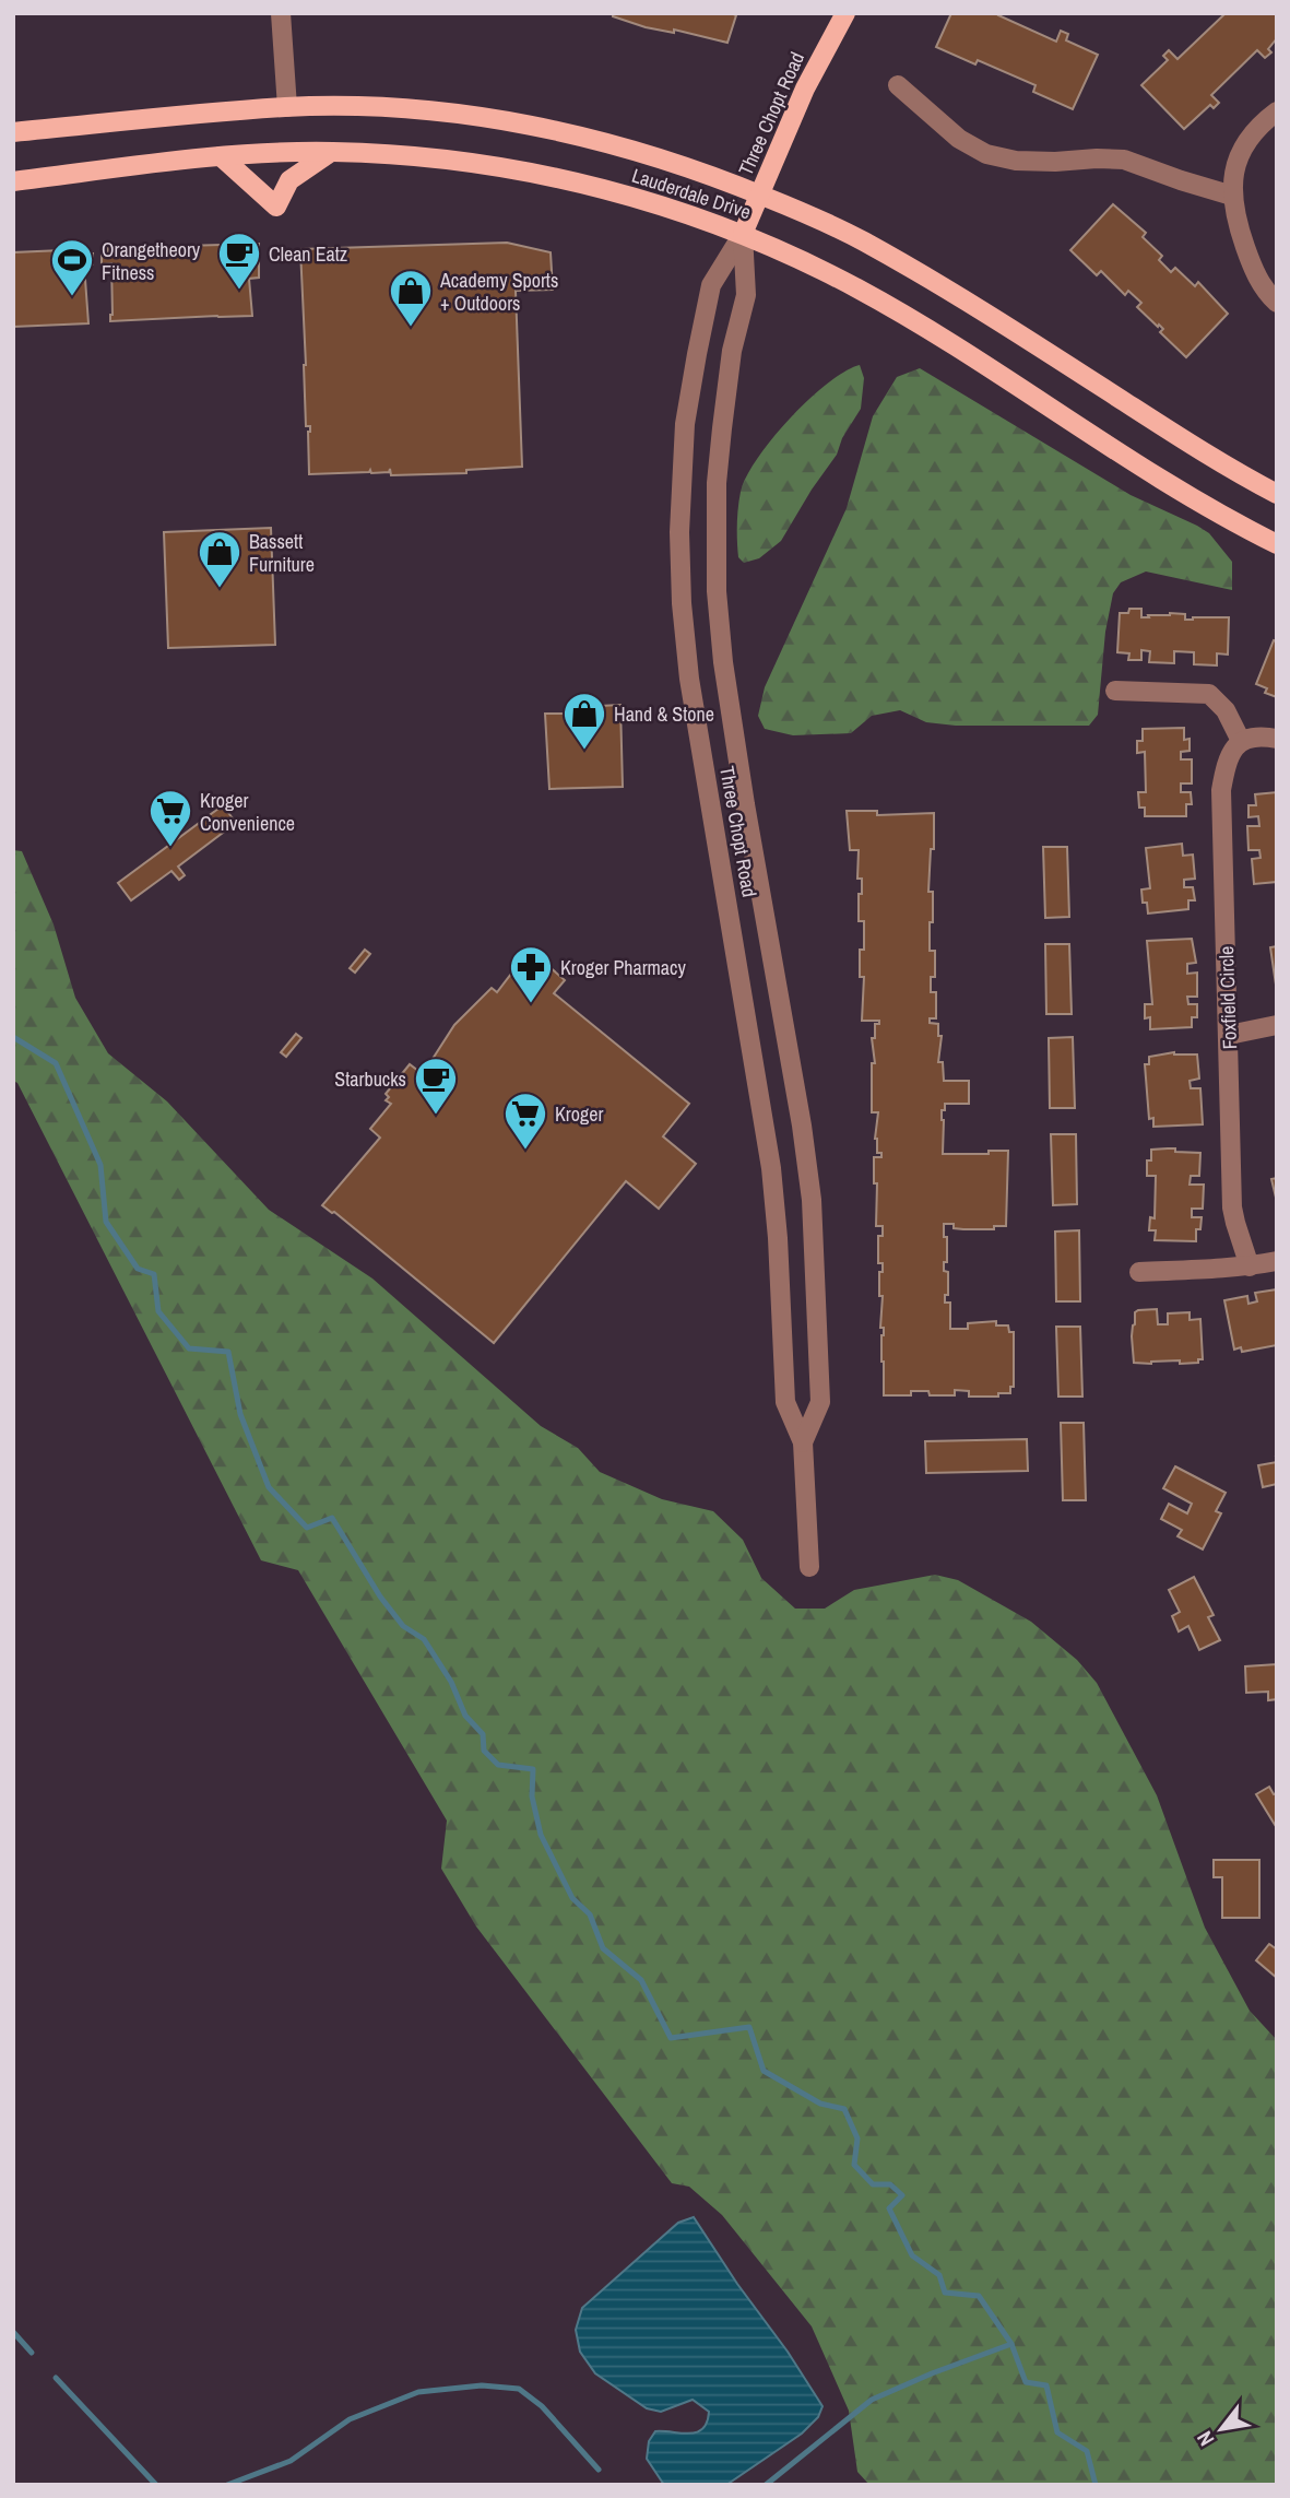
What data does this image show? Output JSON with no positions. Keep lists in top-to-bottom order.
{
  "streets": {
    "main road": ["Three Chopt Road", "Lauderdale Drive"],
    "street": ["Foxfield Circle"]
  },
  "crossings": [
    ["Three Chopt Road", "Lauderdale Drive"]
  ],
  "places": {
    "cafe": ["Clean Eatz", "Starbucks"],
    "sports": ["Orangetheory Fitness"],
    "shop": ["Academy Sports + Outdoors", "Bassett Furniture", "Hand & Stone"],
    "supermarket": ["Kroger Convenience", "Kroger"],
    "pharmacy": ["Kroger Pharmacy"]
  },
  "north": "bottom left"
}
